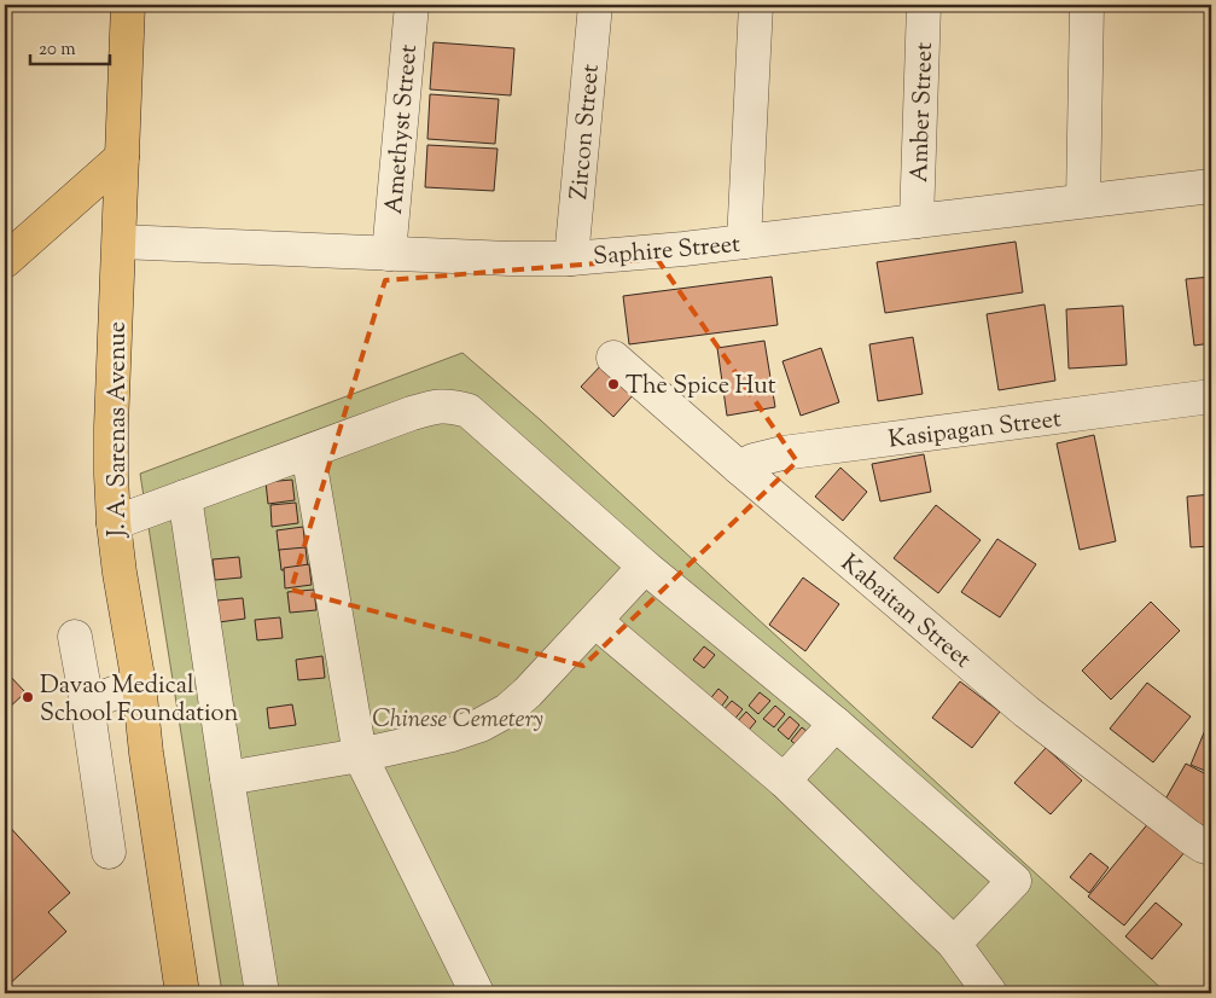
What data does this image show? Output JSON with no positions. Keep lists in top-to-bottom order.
{
  "streets": {
    "main road": ["J. A. Sarenas Avenue"],
    "street": [
      "Amber Street",
      "Amethyst Street",
      "Zircon Street",
      "Saphire Street",
      "Kasipagan Street",
      "Kabaitan Street"
    ]
  },
  "crossings": [
    ["Amber Street", "Saphire Street"],
    ["Amethyst Street", "Saphire Street"],
    ["Zircon Street", "Saphire Street"],
    ["Saphire Street", "J. A. Sarenas Avenue"],
    ["Kasipagan Street", "Kabaitan Street"]
  ],
  "parks": ["Chinese Cemetery"],
  "places": ["The Spice Hut", "Davao Medical School Foundation"],
  "scale_bar": "20 m"
}
